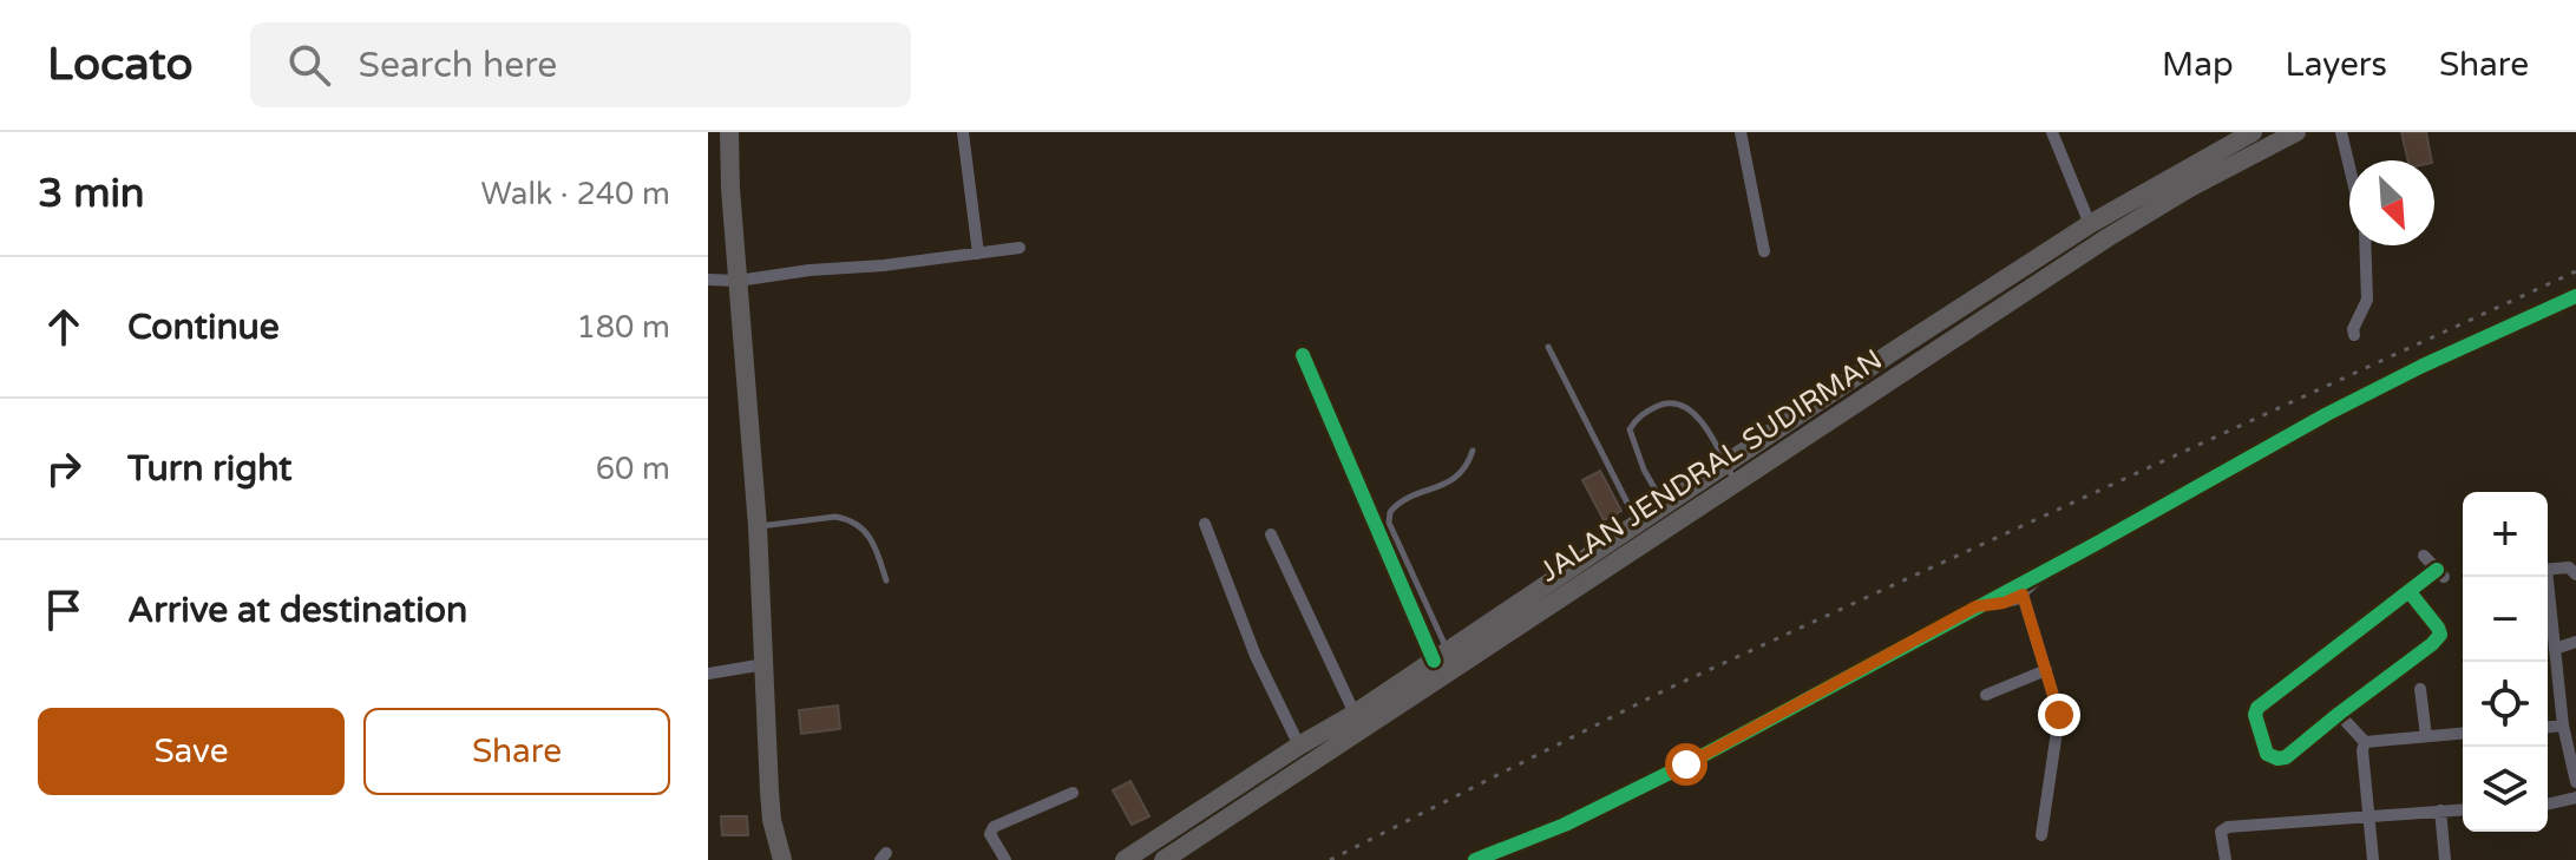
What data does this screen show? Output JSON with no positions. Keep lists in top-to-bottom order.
{
  "streets": {
    "highway": ["JALAN JENDRAL SUDIRMAN"]
  },
  "north": "bottom right",
  "page": {
    "header": "Locato",
    "search": "Search here",
    "nav": ["Map", "Layers", "Share"],
    "heading": ["3 min", "Walk · 240 m"],
    "list": [
      ["Continue", "180 m"],
      ["Turn right", "60 m"],
      "Arrive at destination"
    ],
    "map_buttons": ["+", "−"],
    "buttons": ["Save", "Share"]
  }
}
